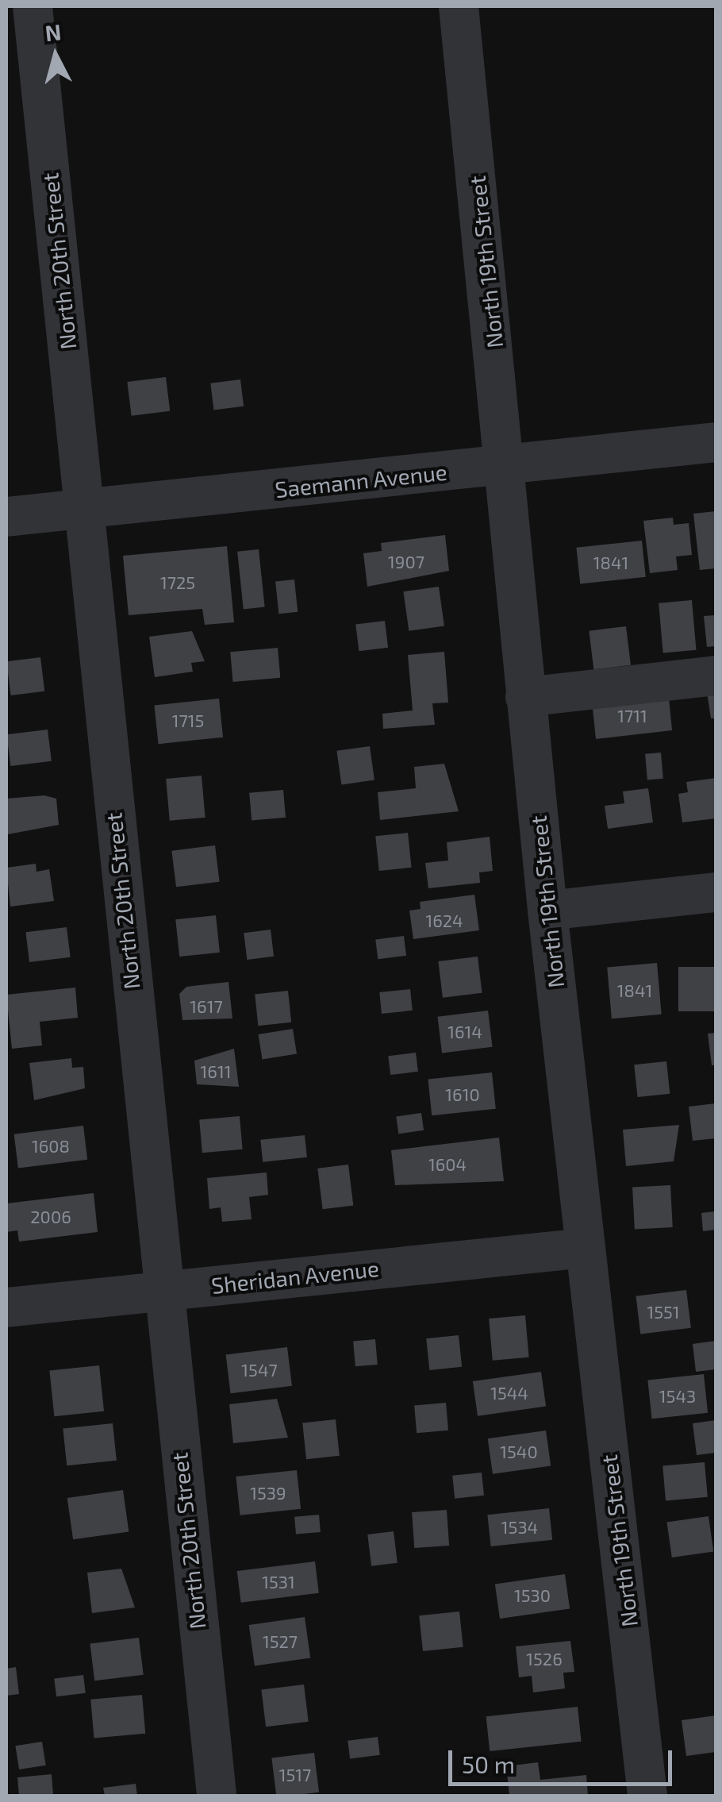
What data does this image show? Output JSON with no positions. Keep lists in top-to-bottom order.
{
  "streets": {
    "street": [
      "North 20th Street",
      "North 19th Street",
      "Saemann Avenue",
      "Sheridan Avenue"
    ]
  },
  "crossings": [
    ["North 20th Street", "Saemann Avenue"],
    ["North 20th Street", "Sheridan Avenue"],
    ["North 19th Street", "Saemann Avenue"],
    ["North 19th Street", "Sheridan Avenue"]
  ],
  "house_numbers": [
    "1907",
    "1841",
    "1725",
    "1711",
    "1715",
    "1624",
    "1841",
    "1617",
    "1614",
    "1611",
    "1610",
    "1608",
    "1604",
    "2006",
    "1551",
    "1547",
    "1544",
    "1543",
    "1540",
    "1539",
    "1534",
    "1531",
    "1530",
    "1527",
    "1526",
    "1517"
  ],
  "scale_bar": "50 m",
  "north": "top"
}
